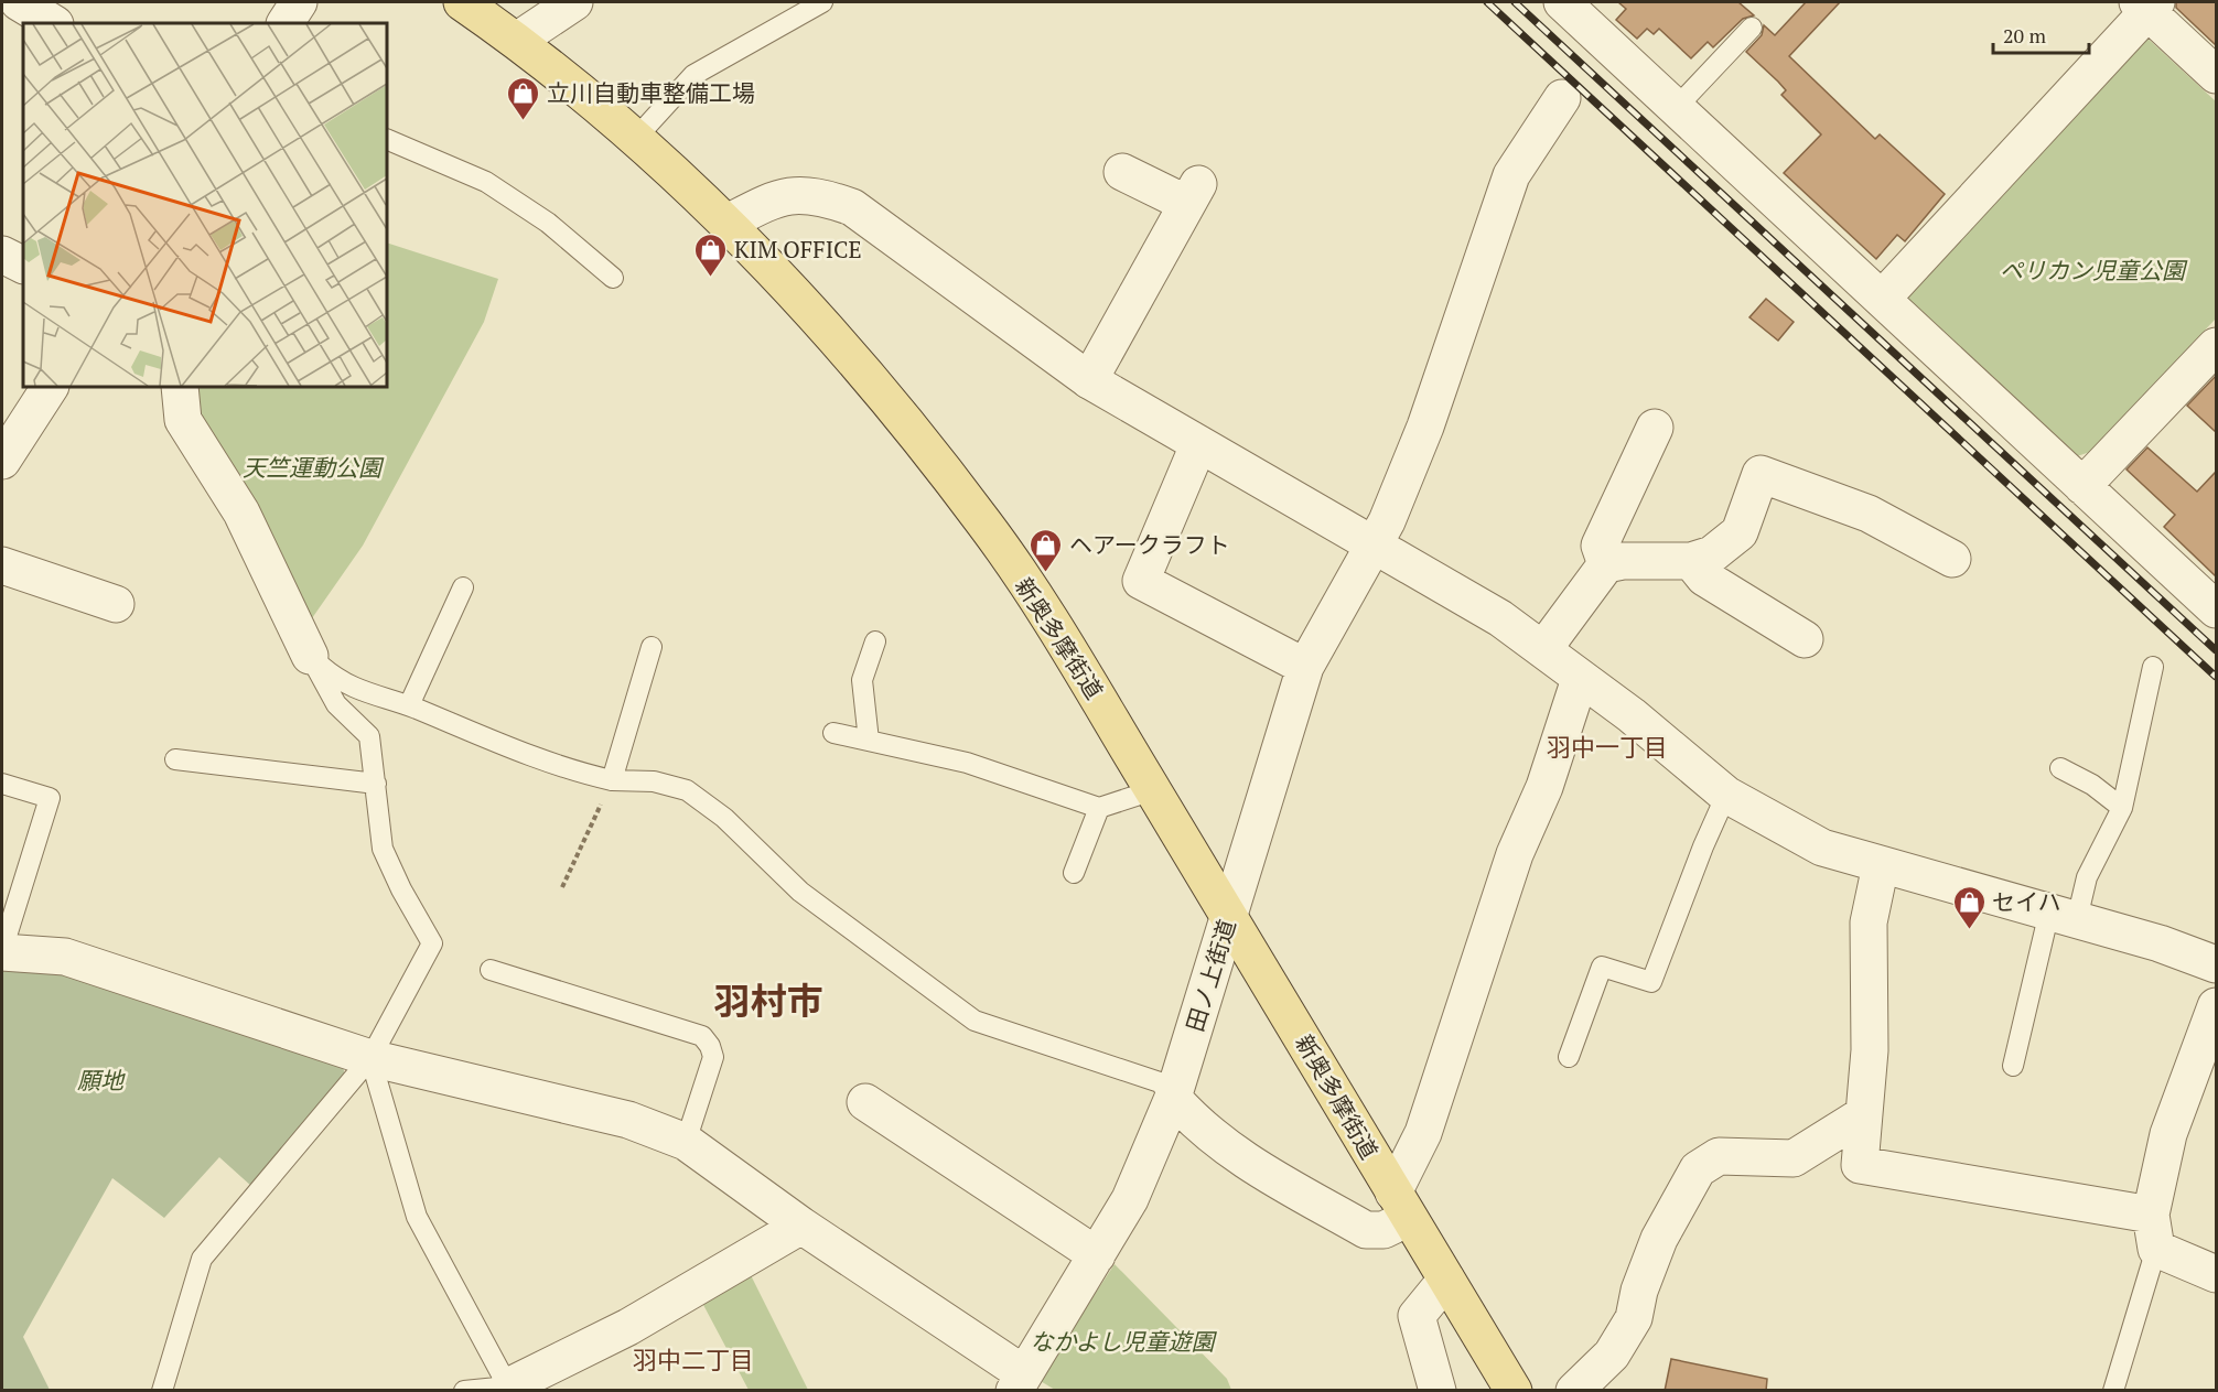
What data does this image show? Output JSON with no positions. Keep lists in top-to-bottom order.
{
  "streets": {
    "main road": ["新奥多摩街道"],
    "street": ["田ノ上街道"]
  },
  "crossings": [
    ["新奥多摩街道", "田ノ上街道"]
  ],
  "districts": ["羽中一丁目", "羽村市", "羽中二丁目"],
  "parks": [
    "ペリカン児童公園",
    "天竺運動公園",
    "願地",
    "なかよし児童遊園"
  ],
  "places": {
    "shop": [
      "立川自動車整備工場",
      "KIM OFFICE",
      "ヘアークラフト",
      "セイハ"
    ]
  },
  "scale_bar": "20 m"
}
